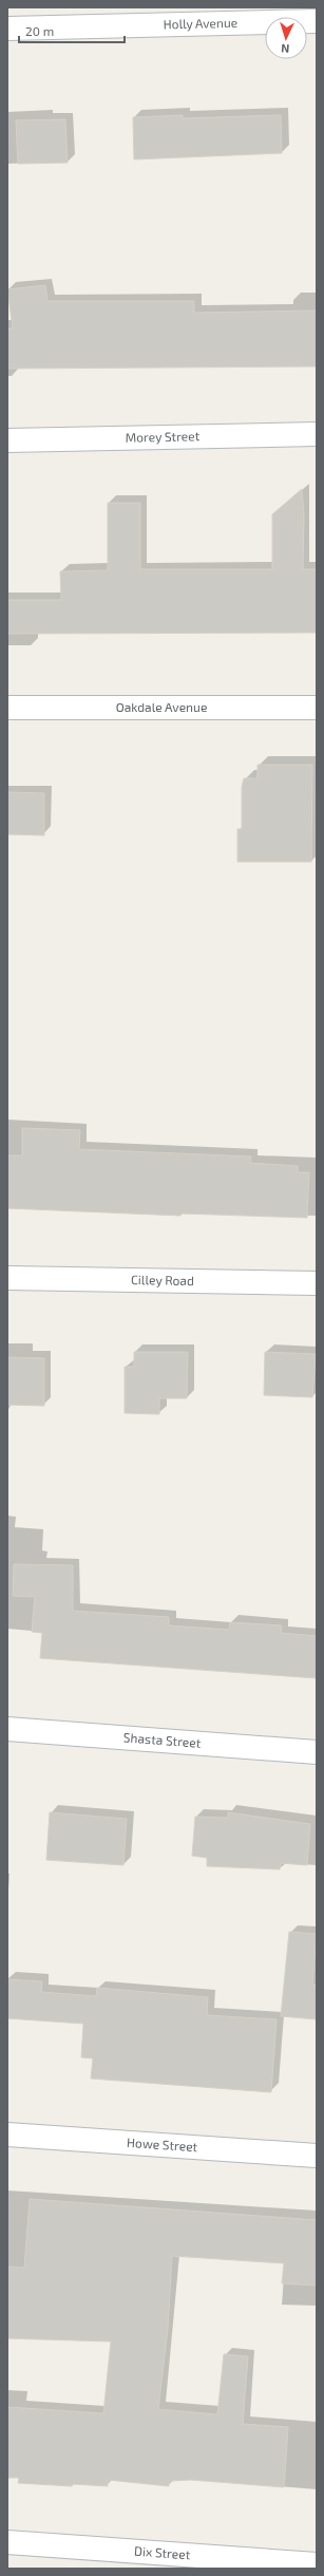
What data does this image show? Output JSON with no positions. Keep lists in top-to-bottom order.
{
  "streets": {
    "street": [
      "Holly Avenue",
      "Morey Street",
      "Oakdale Avenue",
      "Cilley Road",
      "Shasta Street",
      "Howe Street",
      "Dix Street"
    ]
  },
  "scale_bar": "20 m",
  "north": "bottom"
}
